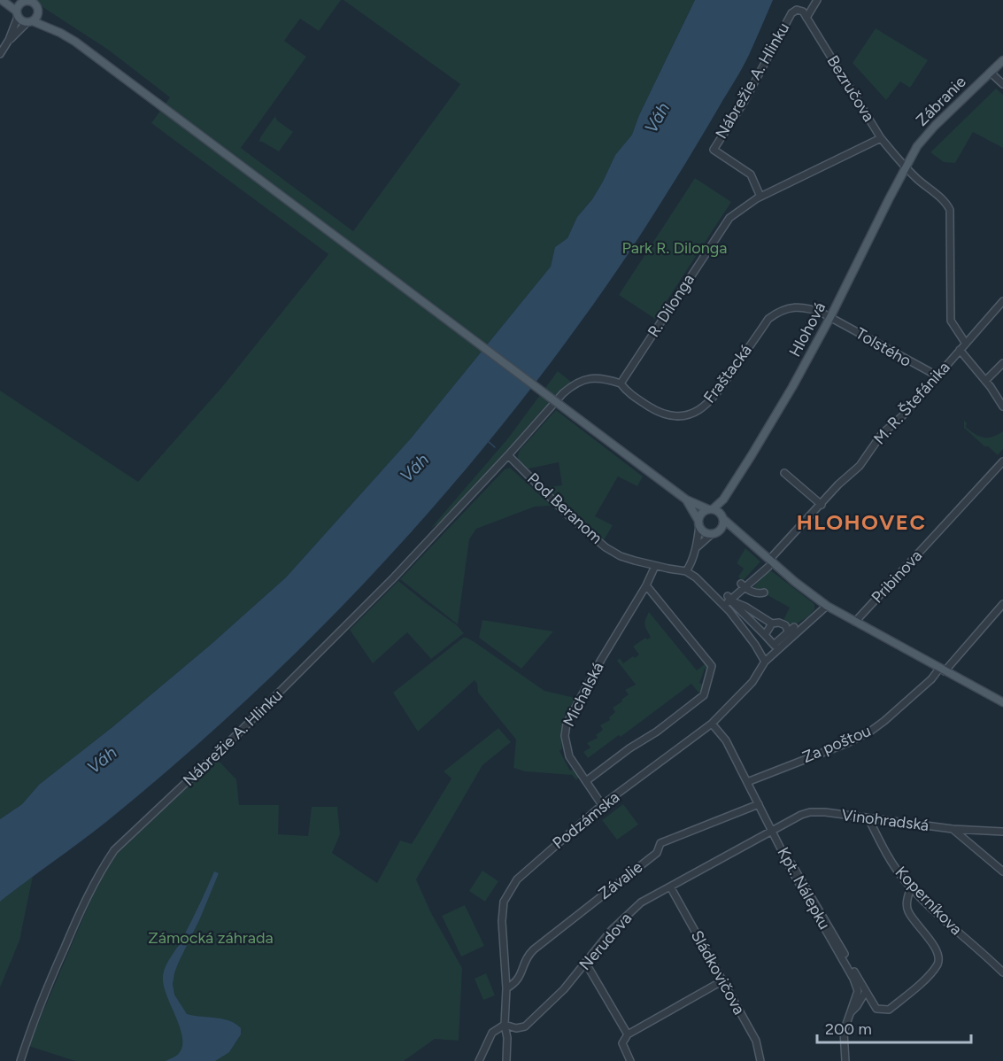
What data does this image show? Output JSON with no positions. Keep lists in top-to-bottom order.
{
  "streets": {
    "main road": ["Zábranie", "Hlohová"],
    "street": [
      "Nábrežie A. Hlinku",
      "Bezručova",
      "R. Dilonga",
      "Tolstého",
      "Fraštacká",
      "M. R. Štefánika",
      "Pod Beranom",
      "Pribinova",
      "Michalská",
      "Za poštou",
      "Podzámska",
      "Vinohradská",
      "Závalie",
      "Kpt. Nálepku",
      "Koperníkova",
      "Nerudova",
      "Sládkovičova"
    ]
  },
  "crossings": [
    ["Nábrežie A. Hlinku", "Bezručova"],
    ["Nábrežie A. Hlinku", "R. Dilonga"],
    ["Nábrežie A. Hlinku", "Fraštacká"],
    ["Nábrežie A. Hlinku", "Pod Beranom"],
    ["Bezručova", "Zábranie"],
    ["Bezručova", "R. Dilonga"],
    ["Bezručova", "Hlohová"],
    ["Bezručova", "M. R. Štefánika"],
    ["Zábranie", "Hlohová"],
    ["R. Dilonga", "Fraštacká"],
    ["Hlohová", "Tolstého"],
    ["Hlohová", "Fraštacká"],
    ["Tolstého", "Fraštacká"],
    ["Tolstého", "M. R. Štefánika"],
    ["Pod Beranom", "Michalská"],
    ["Michalská", "Podzámska"],
    ["Za poštou", "Kpt. Nálepku"],
    ["Podzámska", "Závalie"],
    ["Podzámska", "Kpt. Nálepku"],
    ["Podzámska", "Nerudova"],
    ["Vinohradská", "Kpt. Nálepku"],
    ["Vinohradská", "Koperníkova"],
    ["Vinohradská", "Nerudova"],
    ["Závalie", "Kpt. Nálepku"],
    ["Kpt. Nálepku", "Nerudova"],
    ["Nerudova", "Sládkovičova"]
  ],
  "districts": ["HLOHOVEC"],
  "water": ["Váh"],
  "parks": ["Park R. Dilonga", "Zámocká záhrada"],
  "scale_bar": "200 m"
}
